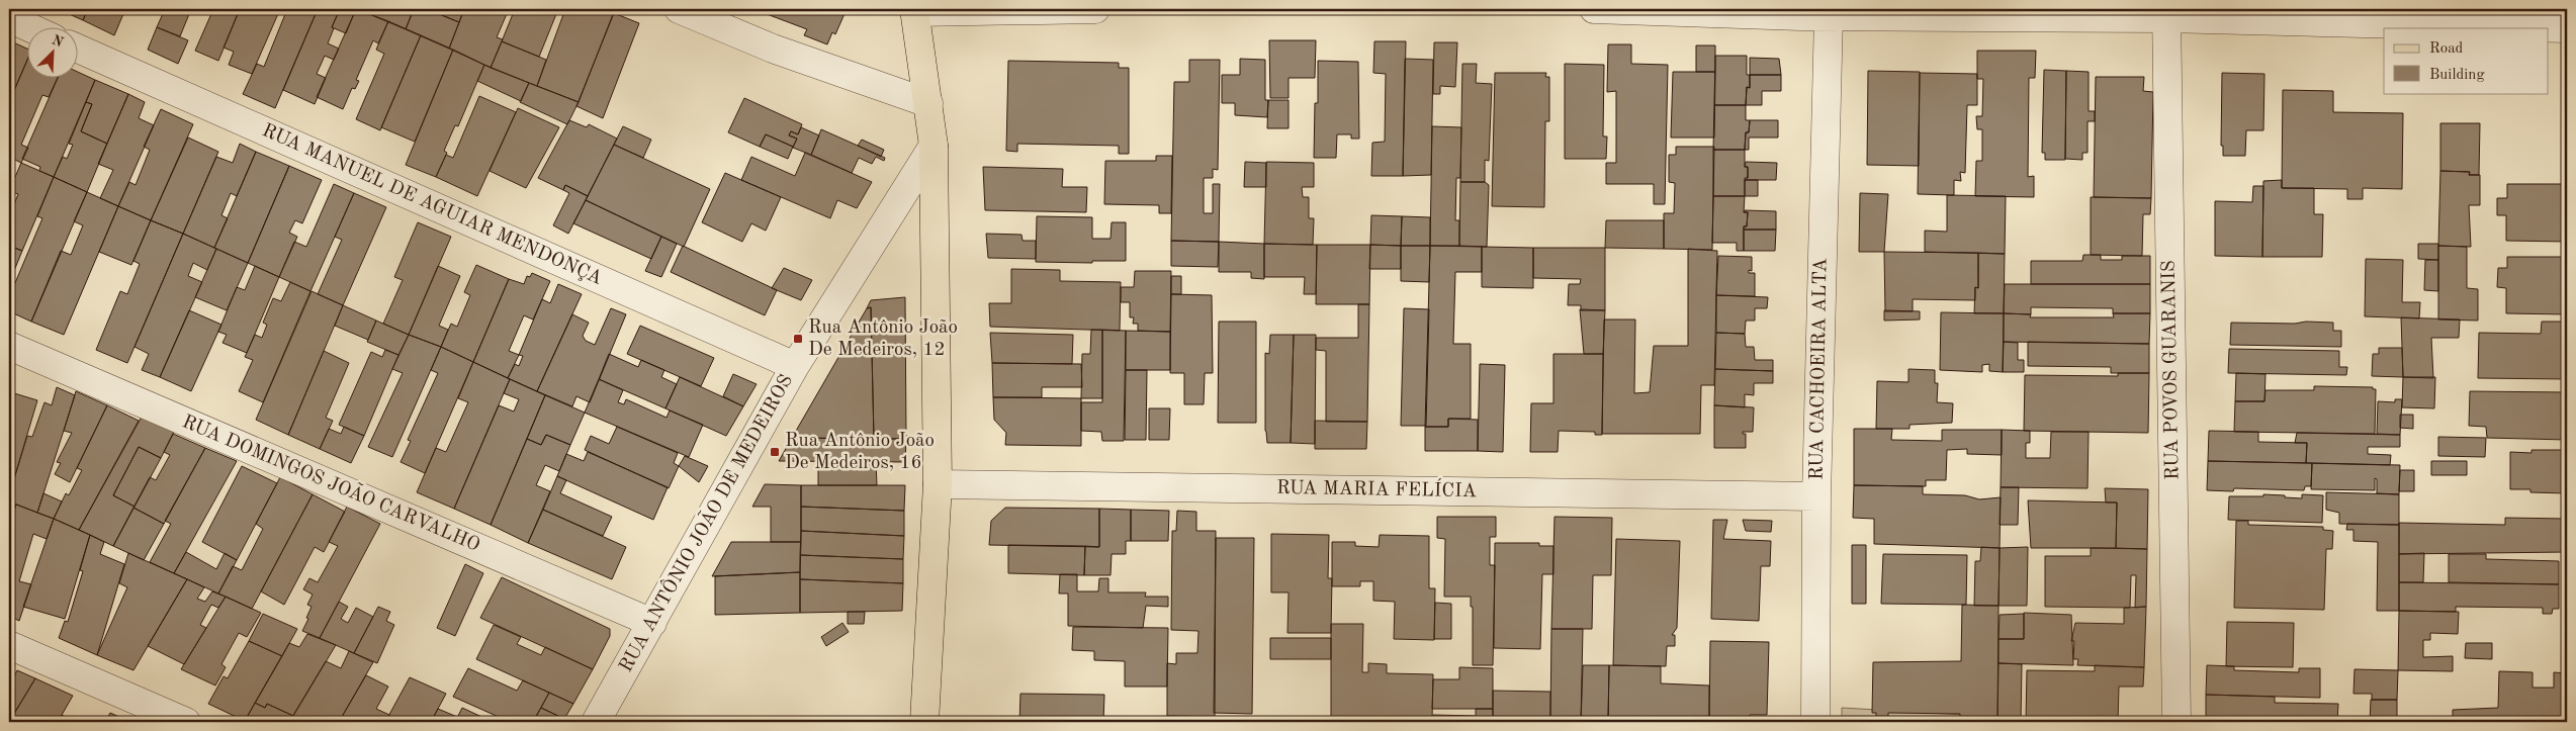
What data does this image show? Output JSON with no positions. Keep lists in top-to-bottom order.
{
  "streets": {
    "street": [
      "RUA MANUEL DE AGUIAR MENDONÇA",
      "RUA CACHOEIRA ALTA",
      "RUA POVOS GUARANIS",
      "RUA DOMINGOS JOÃO CARVALHO",
      "RUA MARIA FELÍCIA",
      "RUA ANTÔNIO JOÃO DE MEDEIROS"
    ]
  },
  "crossings": [
    ["RUA MANUEL DE AGUIAR MENDONÇA", "RUA ANTÔNIO JOÃO DE MEDEIROS"],
    ["RUA CACHOEIRA ALTA", "RUA MARIA FELÍCIA"],
    ["RUA DOMINGOS JOÃO CARVALHO", "RUA ANTÔNIO JOÃO DE MEDEIROS"]
  ],
  "places": {
    "transit": ["Rua Antônio João De Medeiros, 12", "Rua Antônio João De Medeiros, 16"]
  },
  "legend": ["Road", "Building"],
  "north": "top right"
}
